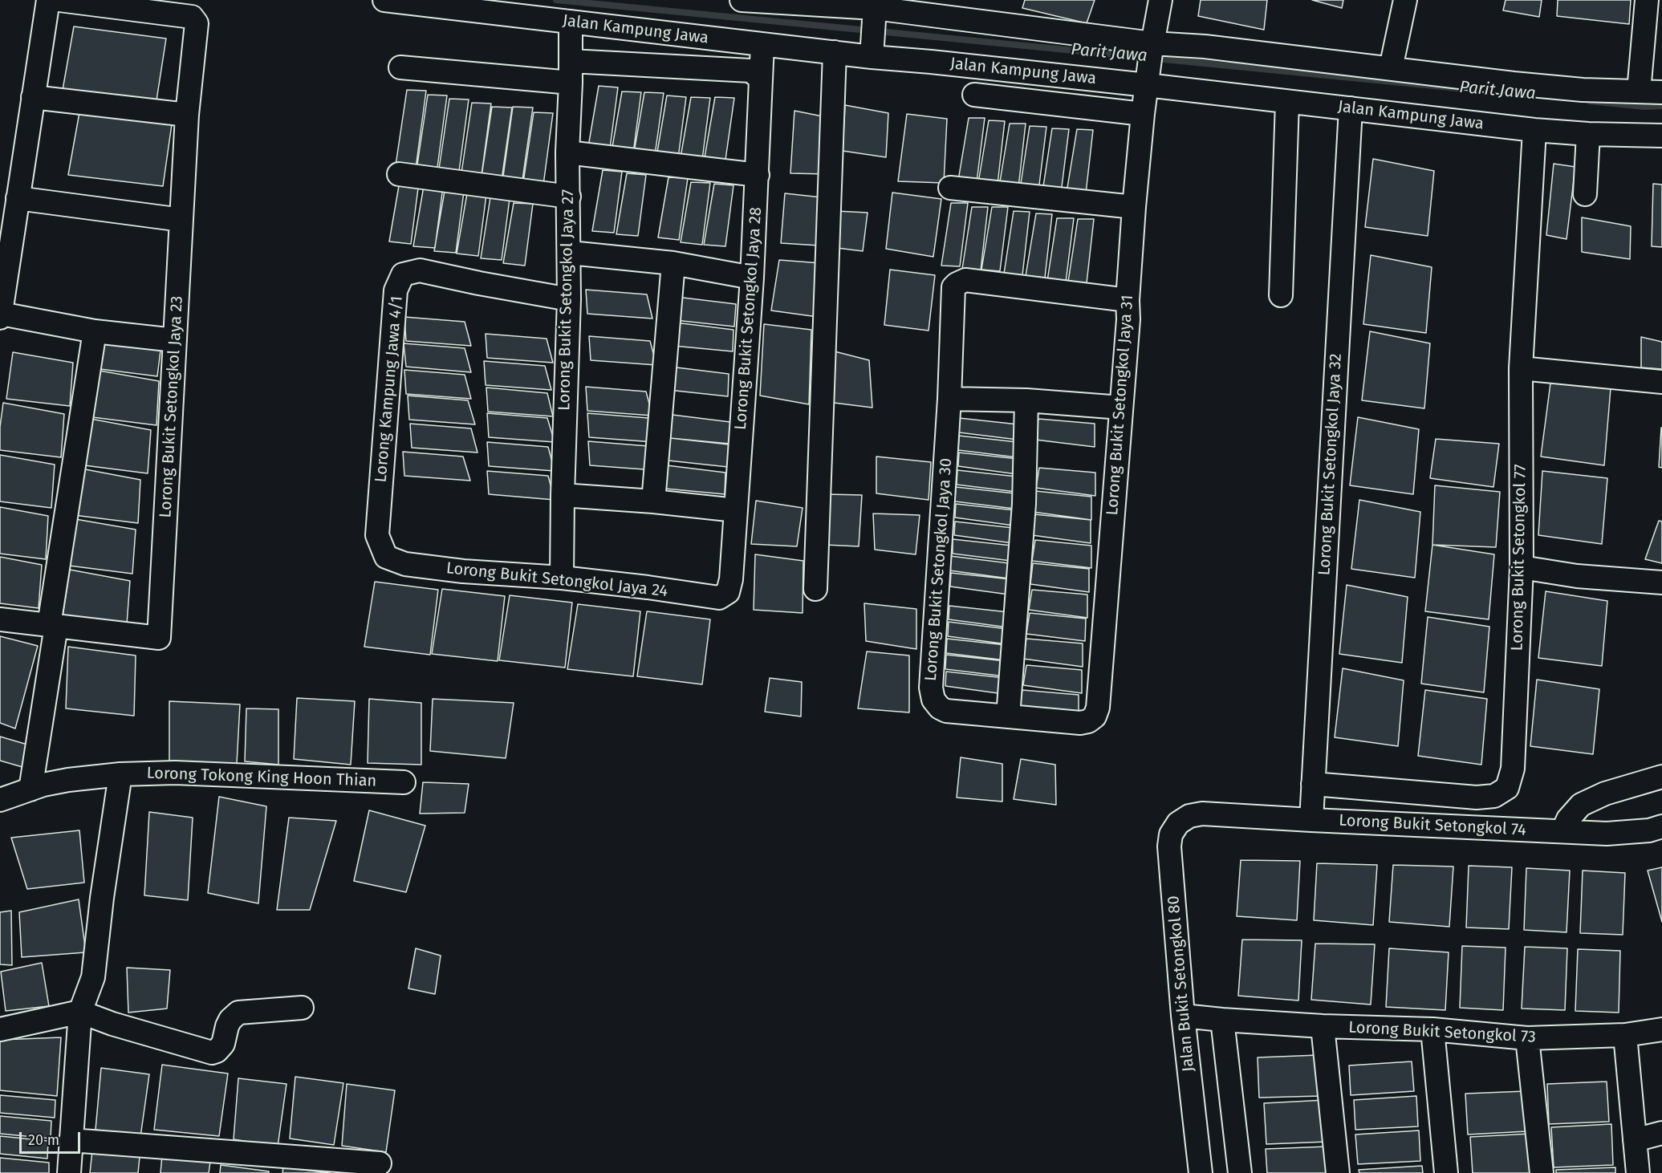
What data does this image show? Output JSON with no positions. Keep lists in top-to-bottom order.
{
  "streets": {
    "street": [
      "Jalan Kampung Jawa",
      "Lorong Bukit Setongkol Jaya 27",
      "Lorong Bukit Setongkol Jaya 28",
      "Lorong Kampung Jawa 4/1",
      "Lorong Bukit Setongkol Jaya 31",
      "Lorong Bukit Setongkol Jaya 23",
      "Lorong Bukit Setongkol Jaya 32",
      "Lorong Bukit Setongkol 77",
      "Lorong Bukit Setongkol Jaya 30",
      "Lorong Bukit Setongkol Jaya 24",
      "Lorong Tokong King Hoon Thian",
      "Lorong Bukit Setongkol 74",
      "Jalan Bukit Setongkol 80",
      "Lorong Bukit Setongkol 73"
    ]
  },
  "crossings": [
    ["Jalan Kampung Jawa", "Lorong Bukit Setongkol Jaya 27"],
    ["Jalan Kampung Jawa", "Lorong Bukit Setongkol Jaya 28"],
    ["Jalan Kampung Jawa", "Lorong Bukit Setongkol Jaya 31"],
    ["Jalan Kampung Jawa", "Lorong Bukit Setongkol Jaya 32"],
    ["Jalan Kampung Jawa", "Lorong Bukit Setongkol 77"],
    ["Lorong Bukit Setongkol Jaya 27", "Lorong Kampung Jawa 4/1"],
    ["Lorong Bukit Setongkol Jaya 27", "Lorong Bukit Setongkol Jaya 24"],
    ["Lorong Bukit Setongkol Jaya 28", "Lorong Bukit Setongkol Jaya 24"],
    ["Lorong Kampung Jawa 4/1", "Lorong Bukit Setongkol Jaya 24"],
    ["Lorong Bukit Setongkol Jaya 31", "Lorong Bukit Setongkol Jaya 30"],
    ["Lorong Bukit Setongkol Jaya 32", "Lorong Bukit Setongkol 77"],
    ["Lorong Bukit Setongkol Jaya 32", "Lorong Bukit Setongkol 74"],
    ["Lorong Bukit Setongkol 74", "Jalan Bukit Setongkol 80"],
    ["Jalan Bukit Setongkol 80", "Lorong Bukit Setongkol 73"]
  ],
  "water": ["Parit Jawa"],
  "scale_bar": "20 m"
}
